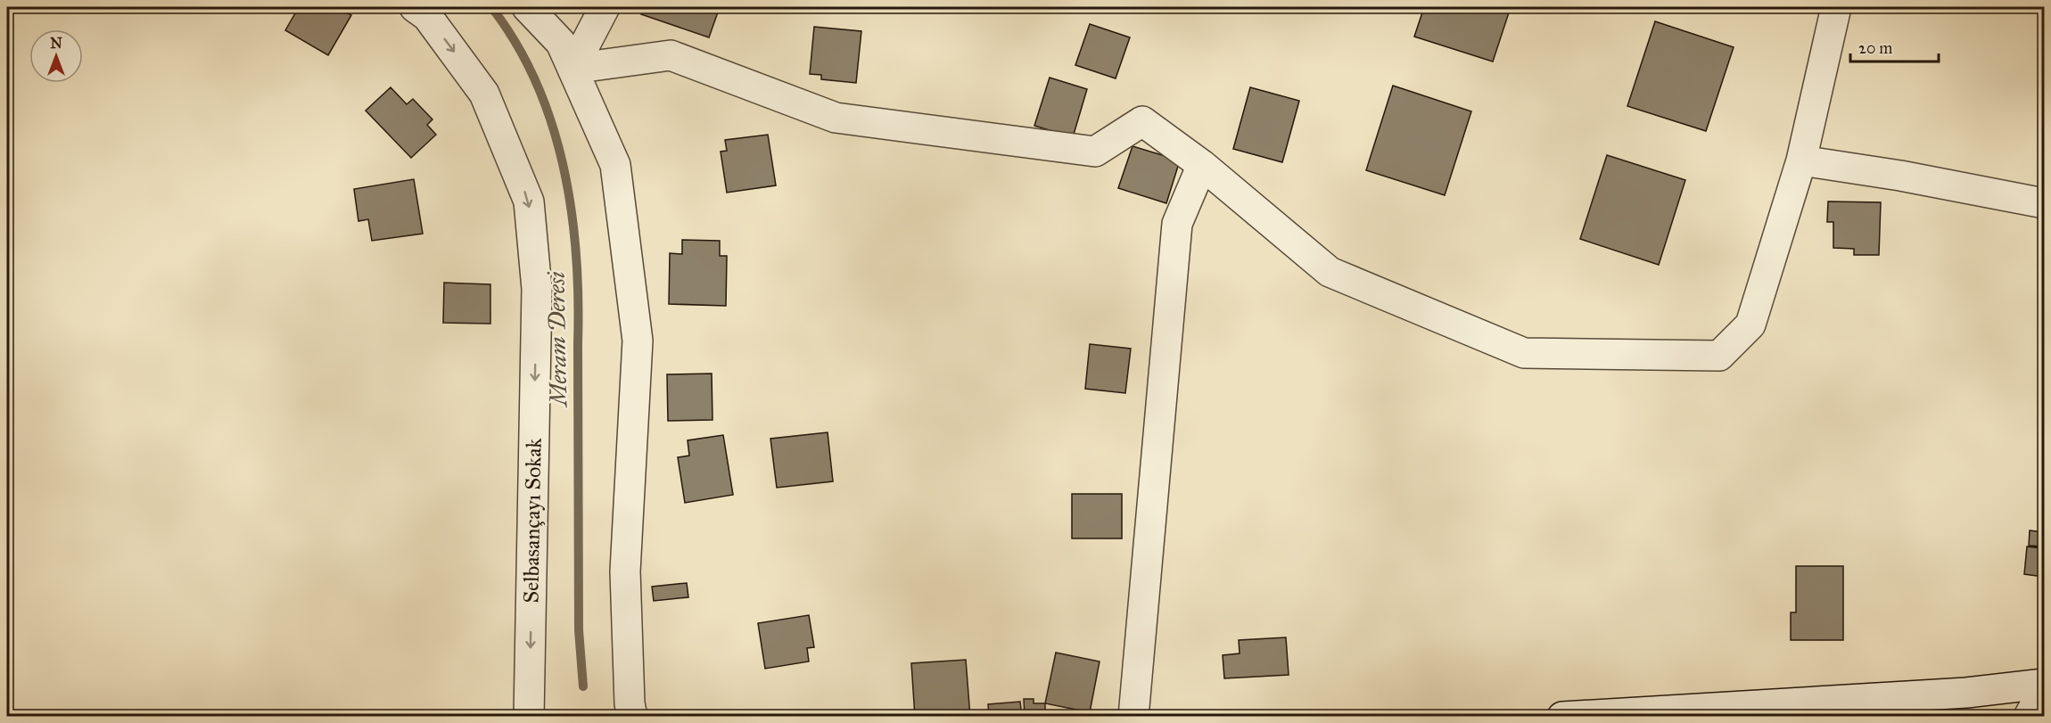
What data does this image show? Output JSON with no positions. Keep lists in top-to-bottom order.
{
  "streets": {
    "street": ["Selbasançayı Sokak"]
  },
  "water": ["Meram Deresi"],
  "scale_bar": "20 m",
  "north": "top"
}
